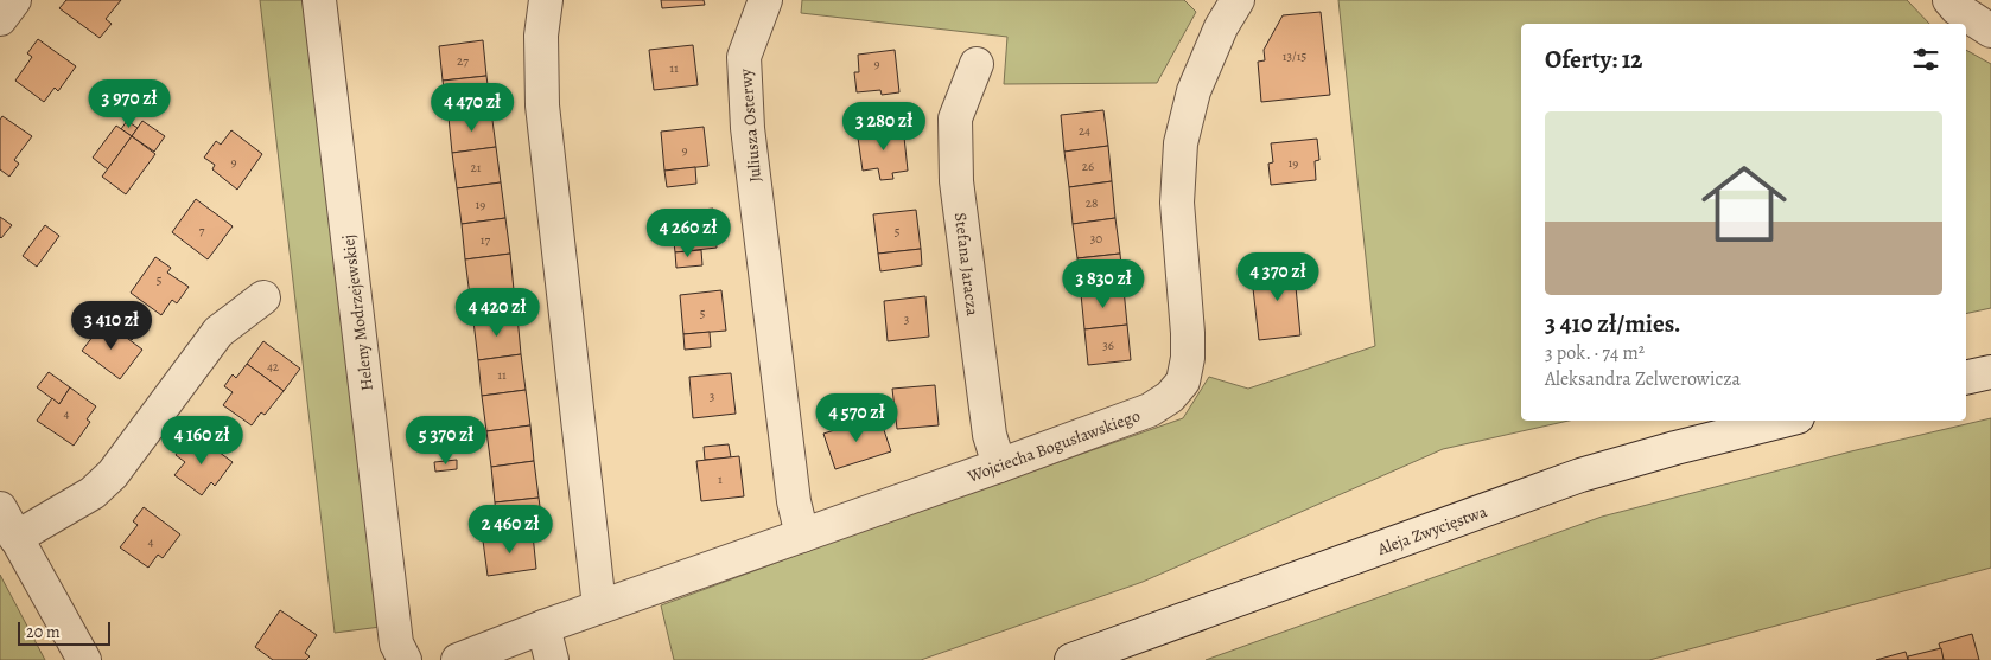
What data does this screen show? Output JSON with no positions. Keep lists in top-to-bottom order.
{
  "streets": {
    "street": [
      "Juliusza Osterwy",
      "Stefana Jaracza",
      "Heleny Modrzejewskiej",
      "Wojciecha Bogusławskiego",
      "Aleja Zwycięstwa"
    ]
  },
  "crossings": [
    ["Juliusza Osterwy", "Wojciecha Bogusławskiego"],
    ["Stefana Jaracza", "Wojciecha Bogusławskiego"]
  ],
  "house_numbers": [
    "13/15",
    "27",
    "9",
    "11",
    "24",
    "9",
    "9",
    "19",
    "26",
    "21",
    "28",
    "19",
    "7",
    "5",
    "30",
    "17",
    "5",
    "5",
    "3",
    "36",
    "42",
    "11",
    "3",
    "4",
    "1",
    "4"
  ],
  "scale_bar": "20 m",
  "page": {
    "heading": "Oferty: 12",
    "price": [
      "3 970 zł",
      "4 470 zł",
      "3 280 zł",
      "4 260 zł",
      "4 370 zł",
      "3 830 zł",
      "4 420 zł",
      "3 410 zł",
      "4 570 zł",
      "4 160 zł",
      "5 370 zł",
      "2 460 zł"
    ],
    "list": [
      {
        "name": "3 410 zł/mies.",
        "note": "3 pok. · 74 m² · Aleksandra Zelwerowicza"
      }
    ],
    "scale": "20 m"
  }
}
